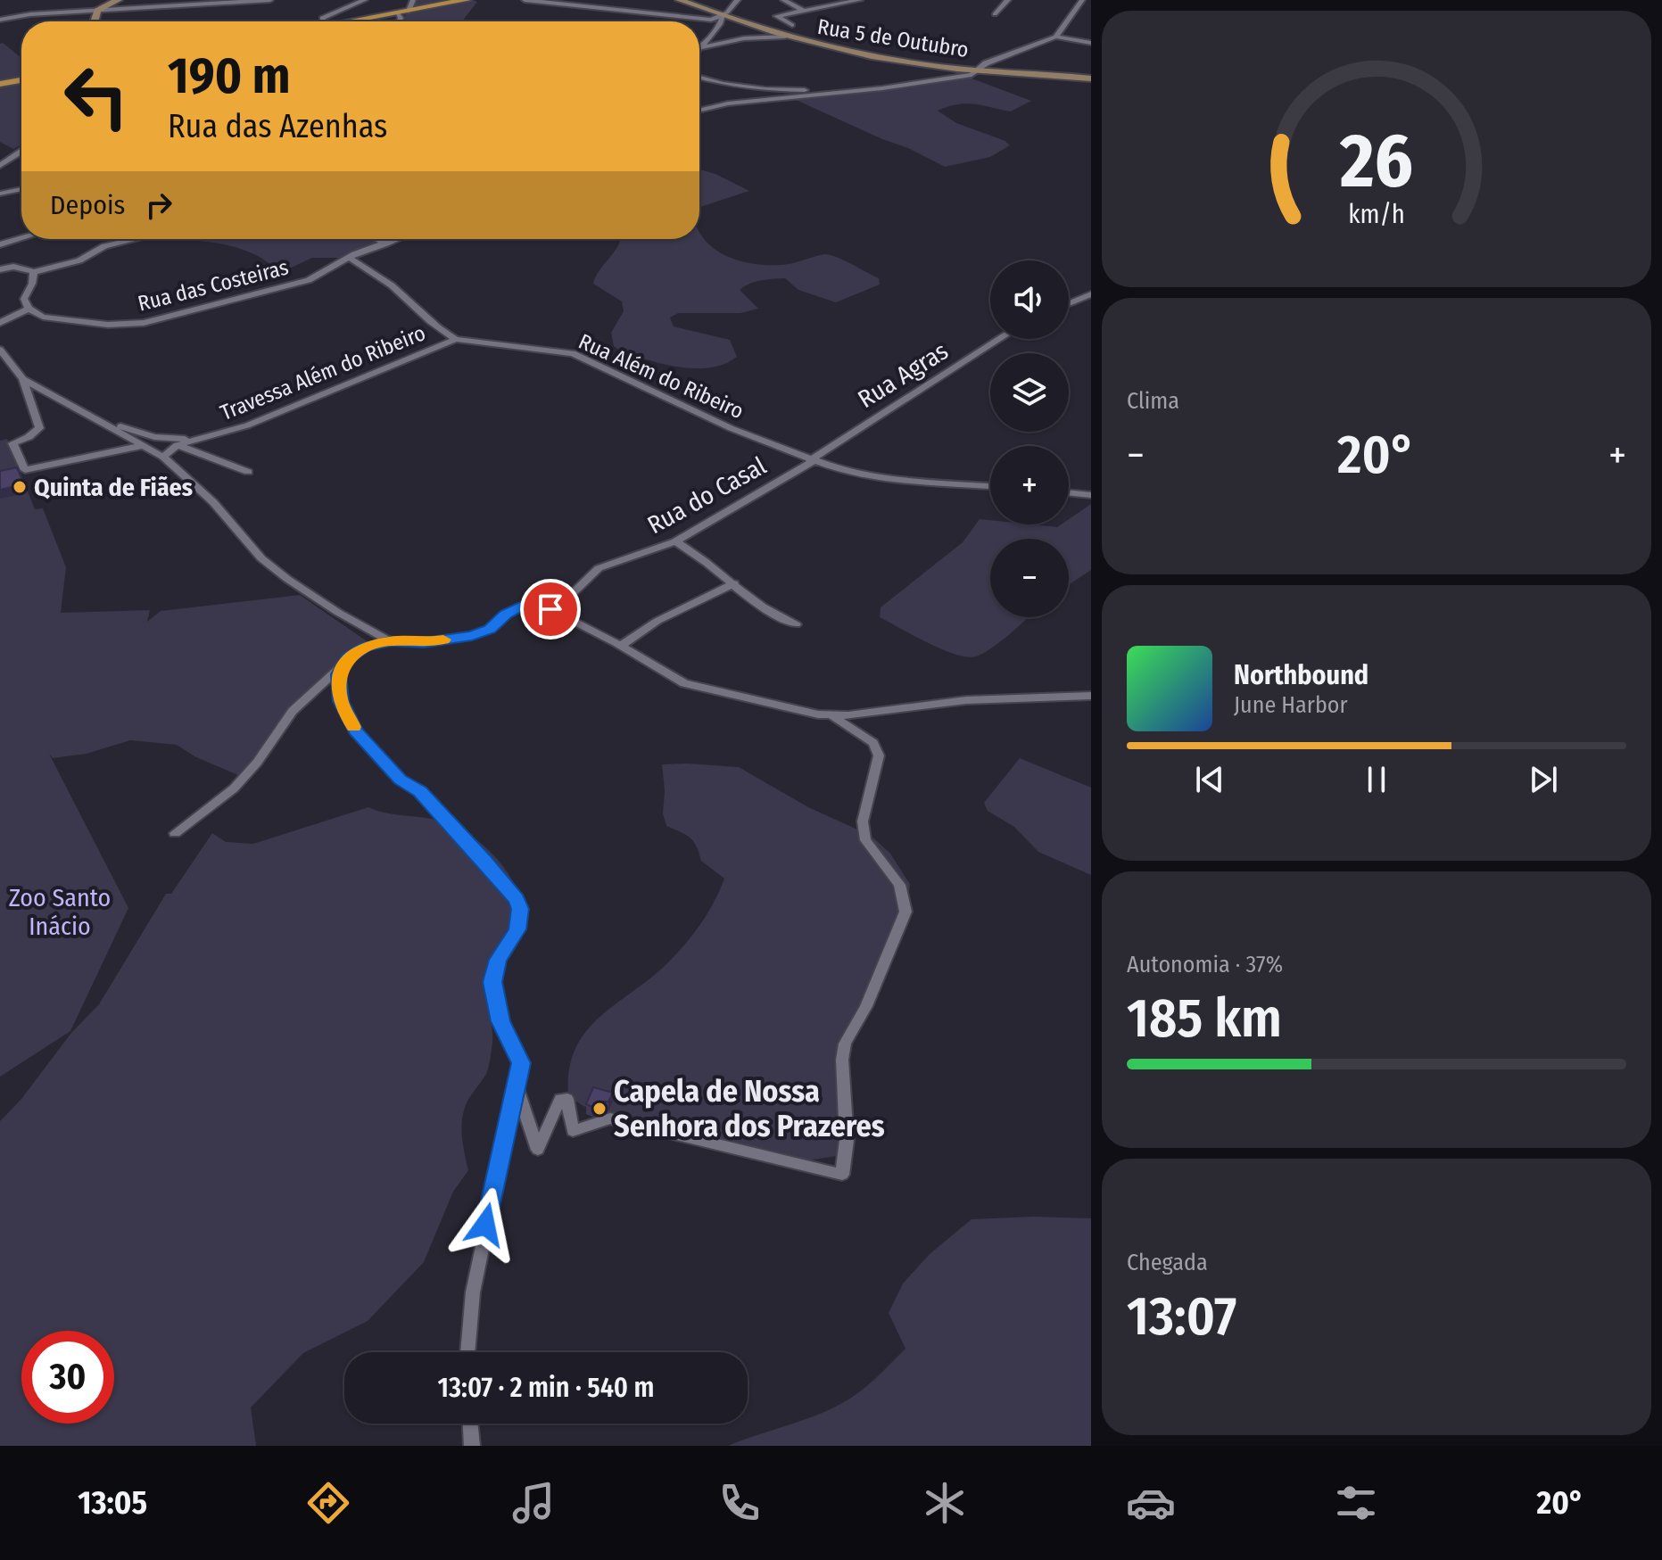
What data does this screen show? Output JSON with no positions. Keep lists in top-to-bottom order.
{
  "streets": {
    "street": [
      "Rua 5 de Outubro",
      "Rua das Costeiras",
      "Travessa Além do Ribeiro",
      "Rua Agras",
      "Rua Além do Ribeiro",
      "Rua do Casal"
    ]
  },
  "crossings": [
    ["Rua das Costeiras", "Rua Além do Ribeiro"],
    ["Travessa Além do Ribeiro", "Rua Além do Ribeiro"],
    ["Rua Agras", "Rua Além do Ribeiro"],
    ["Rua Agras", "Rua do Casal"],
    ["Rua Além do Ribeiro", "Rua do Casal"]
  ],
  "parks": ["Zoo Santo Inácio"],
  "places": ["Quinta de Fiães", "Capela de Nossa Senhora dos Prazeres"],
  "page": {
    "turn": ["190 m", "Rua das Azenhas"],
    "then": "Depois",
    "map_buttons": ["+", "−"],
    "tile": [
      "Clima",
      ["Autonomia · 37%", "185 km"],
      ["Chegada", "13:07"]
    ],
    "heat": ["−", "20°", "+"],
    "song": ["Northbound", "June Harbor"],
    "limit": "30",
    "trip": "13:07 · 2 min · 540 m",
    "tabs": ["13:05", "20°"],
    "gauge": ["26", "km/h"]
  }
}
